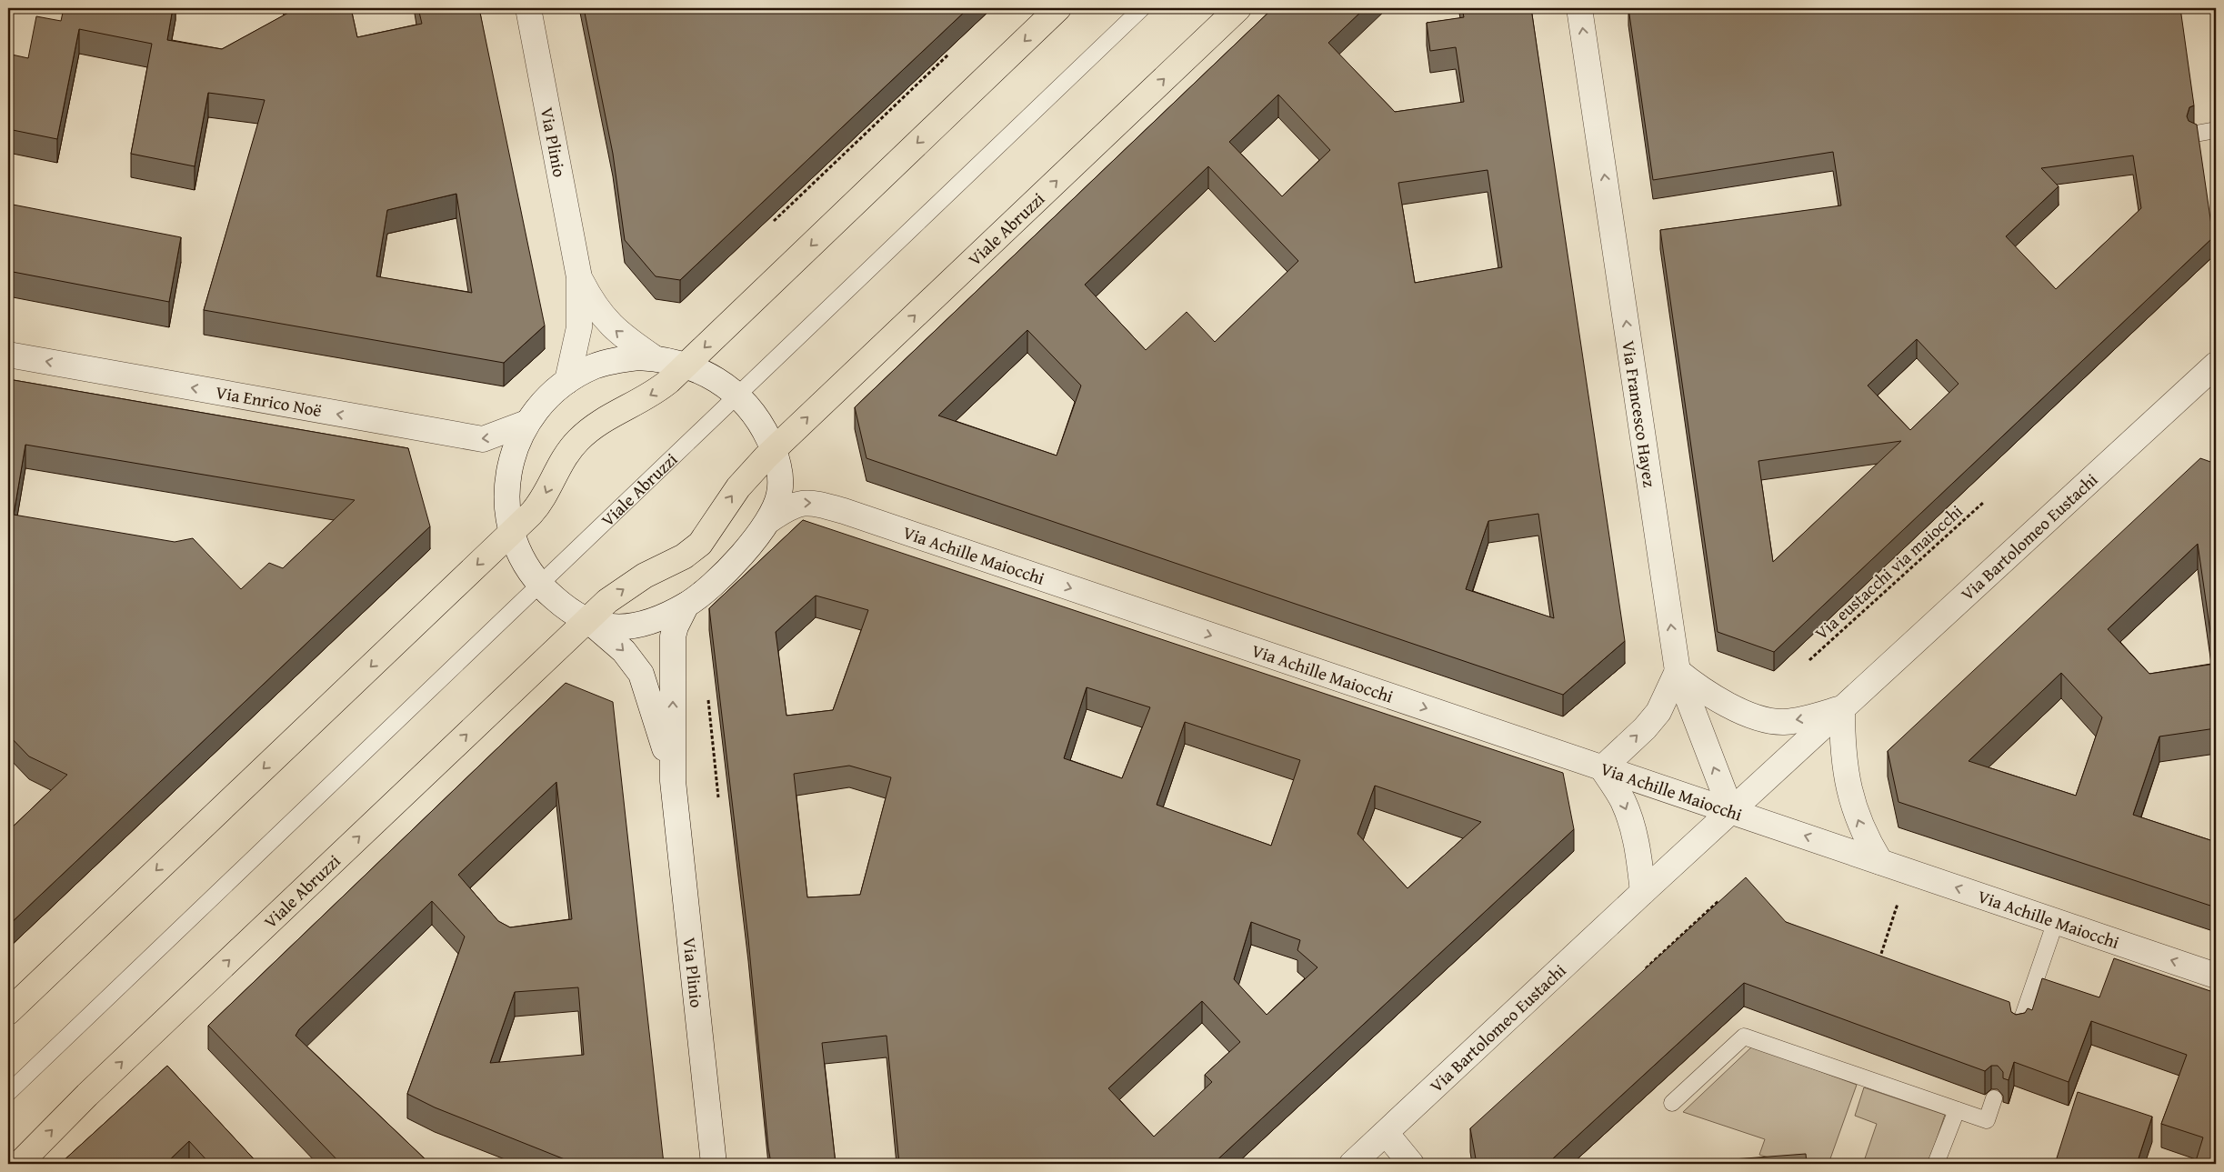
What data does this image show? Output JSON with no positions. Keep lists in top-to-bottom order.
{
  "streets": {
    "main road": ["Viale Abruzzi"],
    "street": [
      "Via Plinio",
      "Via Enrico Noë",
      "Via Francesco Hayez",
      "Via Bartolomeo Eustachi",
      "Via Achille Maiocchi"
    ],
    "path": ["Via eustacchi via maiocchi"]
  },
  "crossings": [
    ["Via Plinio", "Viale Abruzzi"],
    ["Via Francesco Hayez", "Via Bartolomeo Eustachi"],
    ["Via Francesco Hayez", "Via Achille Maiocchi"],
    ["Via Bartolomeo Eustachi", "Via Achille Maiocchi"]
  ],
  "one_way": ["Via Enrico Noë", "Via Francesco Hayez"]
}
